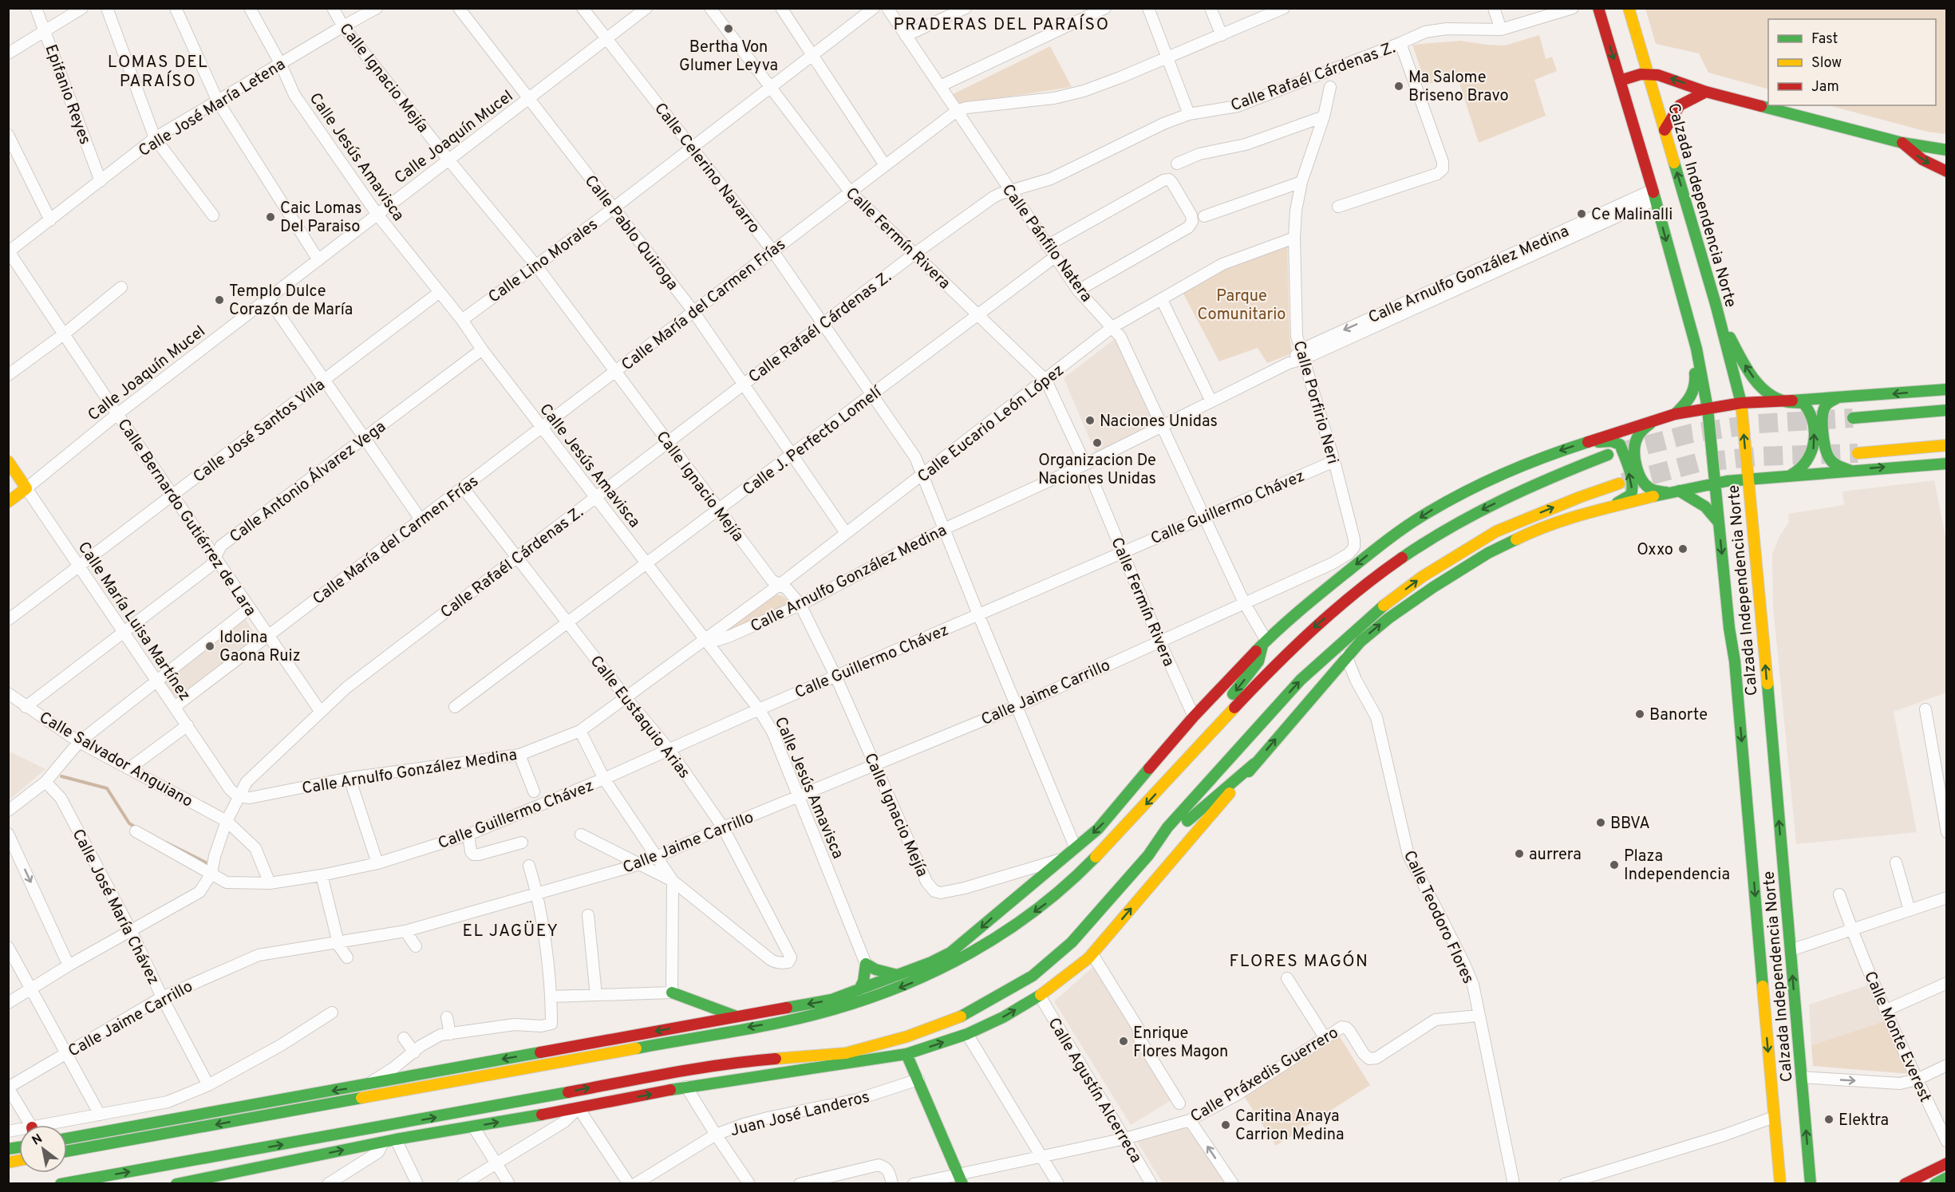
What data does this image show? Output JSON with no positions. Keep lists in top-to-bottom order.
{
  "streets": {
    "main road": ["Calle Joaquín Mucel", "Calzada Independencia Norte", "Calle María Luisa Martínez"],
    "street": [
      "Calle Rafaél Cárdenas Z.",
      "Calle Ignacio Mejía",
      "Epifanio Reyes",
      "Calle José María Letena",
      "Calle Jesús Amavisca",
      "Calle Celerino Navarro",
      "Calle Pablo Quiroga",
      "Calle Fermín Rivera",
      "Calle Pánfilo Natera",
      "Calle Lino Morales",
      "Calle Arnulfo González Medina",
      "Calle María del Carmen Frías",
      "Calle Porfirio Neri",
      "Calle Eucario León López",
      "Calle José Santos Villa",
      "Calle J. Perfecto Lomelí",
      "Calle Antonio Álvarez Vega",
      "Calle Guillermo Chávez",
      "Calle Bernardo Gutiérrez de Lara",
      "Calle Jaime Carrillo",
      "Calle Eustaquio Arias",
      "Calle Salvador Anguiano",
      "Calle José María Chávez",
      "Calle Teodoro Flores",
      "Calle Monte Everest",
      "Calle Práxedis Guerrero",
      "Calle Agustín Alcerreca",
      "Juan José Landeros"
    ]
  },
  "crossings": [
    ["Calle Rafaél Cárdenas Z.", "Calle Ignacio Mejía"],
    ["Calle Rafaél Cárdenas Z.", "Calle Jesús Amavisca"],
    ["Calle Rafaél Cárdenas Z.", "Calle Celerino Navarro"],
    ["Calle Rafaél Cárdenas Z.", "Calle Pablo Quiroga"],
    ["Calle Rafaél Cárdenas Z.", "Calle Fermín Rivera"],
    ["Calle Rafaél Cárdenas Z.", "Calle Pánfilo Natera"],
    ["Calle Rafaél Cárdenas Z.", "Calle Arnulfo González Medina"],
    ["Calle Rafaél Cárdenas Z.", "Calle Guillermo Chávez"],
    ["Calle Rafaél Cárdenas Z.", "Calle Bernardo Gutiérrez de Lara"],
    ["Calle Rafaél Cárdenas Z.", "Calle María Luisa Martínez"],
    ["Calle Rafaél Cárdenas Z.", "Calle Eustaquio Arias"],
    ["Calle Rafaél Cárdenas Z.", "Calle Salvador Anguiano"],
    ["Calle Ignacio Mejía", "Calle José María Letena"],
    ["Calle Ignacio Mejía", "Calle Joaquín Mucel"],
    ["Calle Ignacio Mejía", "Calle Lino Morales"],
    ["Calle Ignacio Mejía", "Calle Arnulfo González Medina"],
    ["Calle Ignacio Mejía", "Calle María del Carmen Frías"],
    ["Calle Ignacio Mejía", "Calle Eucario León López"],
    ["Calle Ignacio Mejía", "Calle J. Perfecto Lomelí"],
    ["Calle Ignacio Mejía", "Calle Guillermo Chávez"],
    ["Calle Ignacio Mejía", "Calle Jaime Carrillo"],
    ["Epifanio Reyes", "Calle José María Letena"],
    ["Calle José María Letena", "Calle Jesús Amavisca"],
    ["Calle José María Letena", "Calle Bernardo Gutiérrez de Lara"],
    ["Calle Joaquín Mucel", "Calle Jesús Amavisca"],
    ["Calle Joaquín Mucel", "Calle Celerino Navarro"],
    ["Calle Joaquín Mucel", "Calle Pablo Quiroga"],
    ["Calle Joaquín Mucel", "Calle Bernardo Gutiérrez de Lara"],
    ["Calle Joaquín Mucel", "Calle María Luisa Martínez"],
    ["Calle Jesús Amavisca", "Calle Lino Morales"],
    ["Calle Jesús Amavisca", "Calle Arnulfo González Medina"],
    ["Calle Jesús Amavisca", "Calle María del Carmen Frías"],
    ["Calle Jesús Amavisca", "Calle Eucario León López"],
    ["Calle Jesús Amavisca", "Calle José Santos Villa"],
    ["Calle Jesús Amavisca", "Calle J. Perfecto Lomelí"],
    ["Calle Jesús Amavisca", "Calle Antonio Álvarez Vega"],
    ["Calle Jesús Amavisca", "Calle Guillermo Chávez"],
    ["Calle Jesús Amavisca", "Calle Jaime Carrillo"],
    ["Calle Celerino Navarro", "Calle Lino Morales"],
    ["Calle Celerino Navarro", "Calle Arnulfo González Medina"],
    ["Calle Celerino Navarro", "Calle María del Carmen Frías"],
    ["Calle Celerino Navarro", "Calle Eucario León López"],
    ["Calle Celerino Navarro", "Calle J. Perfecto Lomelí"],
    ["Calle Celerino Navarro", "Calle Guillermo Chávez"],
    ["Calle Celerino Navarro", "Calle Jaime Carrillo"],
    ["Calzada Independencia Norte", "Calle Arnulfo González Medina"],
    ["Calle Pablo Quiroga", "Calle Lino Morales"],
    ["Calle Pablo Quiroga", "Calle María del Carmen Frías"],
    ["Calle Pablo Quiroga", "Calle Eucario León López"],
    ["Calle Pablo Quiroga", "Calle J. Perfecto Lomelí"],
    ["Calle Fermín Rivera", "Calle Lino Morales"],
    ["Calle Fermín Rivera", "Calle Arnulfo González Medina"],
    ["Calle Fermín Rivera", "Calle María del Carmen Frías"],
    ["Calle Fermín Rivera", "Calle Eucario León López"],
    ["Calle Fermín Rivera", "Calle J. Perfecto Lomelí"],
    ["Calle Fermín Rivera", "Calle Guillermo Chávez"],
    ["Calle Fermín Rivera", "Calle Jaime Carrillo"],
    ["Calle Pánfilo Natera", "Calle Arnulfo González Medina"],
    ["Calle Pánfilo Natera", "Calle María del Carmen Frías"],
    ["Calle Pánfilo Natera", "Calle Eucario León López"],
    ["Calle Pánfilo Natera", "Calle J. Perfecto Lomelí"],
    ["Calle Pánfilo Natera", "Calle Guillermo Chávez"],
    ["Calle Pánfilo Natera", "Calle Jaime Carrillo"],
    ["Calle Arnulfo González Medina", "Calle Porfirio Neri"],
    ["Calle Arnulfo González Medina", "Calle Eucario León López"],
    ["Calle Arnulfo González Medina", "Calle María Luisa Martínez"],
    ["Calle Arnulfo González Medina", "Calle Eustaquio Arias"],
    ["Calle María del Carmen Frías", "Calle Bernardo Gutiérrez de Lara"],
    ["Calle María del Carmen Frías", "Calle María Luisa Martínez"],
    ["Calle María del Carmen Frías", "Calle Eustaquio Arias"],
    ["Calle Porfirio Neri", "Calle Eucario León López"],
    ["Calle Porfirio Neri", "Calle Guillermo Chávez"],
    ["Calle Porfirio Neri", "Calle Jaime Carrillo"],
    ["Calle José Santos Villa", "Calle Bernardo Gutiérrez de Lara"],
    ["Calle José Santos Villa", "Calle María Luisa Martínez"],
    ["Calle J. Perfecto Lomelí", "Calle Eustaquio Arias"],
    ["Calle Antonio Álvarez Vega", "Calle Bernardo Gutiérrez de Lara"],
    ["Calle Antonio Álvarez Vega", "Calle María Luisa Martínez"],
    ["Calle Antonio Álvarez Vega", "Calle Salvador Anguiano"],
    ["Calle Guillermo Chávez", "Calle Eustaquio Arias"],
    ["Calle Jaime Carrillo", "Calle Eustaquio Arias"],
    ["Calle Jaime Carrillo", "Calle José María Chávez"],
    ["Calle Teodoro Flores", "Calle Práxedis Guerrero"],
    ["Calle Práxedis Guerrero", "Calle Agustín Alcerreca"]
  ],
  "districts": [
    "PRADERAS DEL PARAÍSO",
    "LOMAS DEL PARAÍSO",
    "EL JAGÜEY",
    "FLORES MAGÓN"
  ],
  "parks": ["Parque Comunitario"],
  "places": [
    "Bertha Von Glumer Leyva",
    "Ma Salome Briseno Bravo",
    "Ce Malinalli",
    "Caic Lomas Del Paraiso",
    "Templo Dulce Corazón de María",
    "Naciones Unidas",
    "Organizacion De Naciones Unidas",
    "Oxxo",
    "Idolina Gaona Ruiz",
    "Banorte",
    "BBVA",
    "aurrera",
    "Plaza Independencia",
    "Enrique Flores Magon",
    "Elektra",
    "Caritina Anaya Carrion Medina"
  ],
  "legend": ["Fast", "Slow", "Jam"],
  "north": "top left"
}
